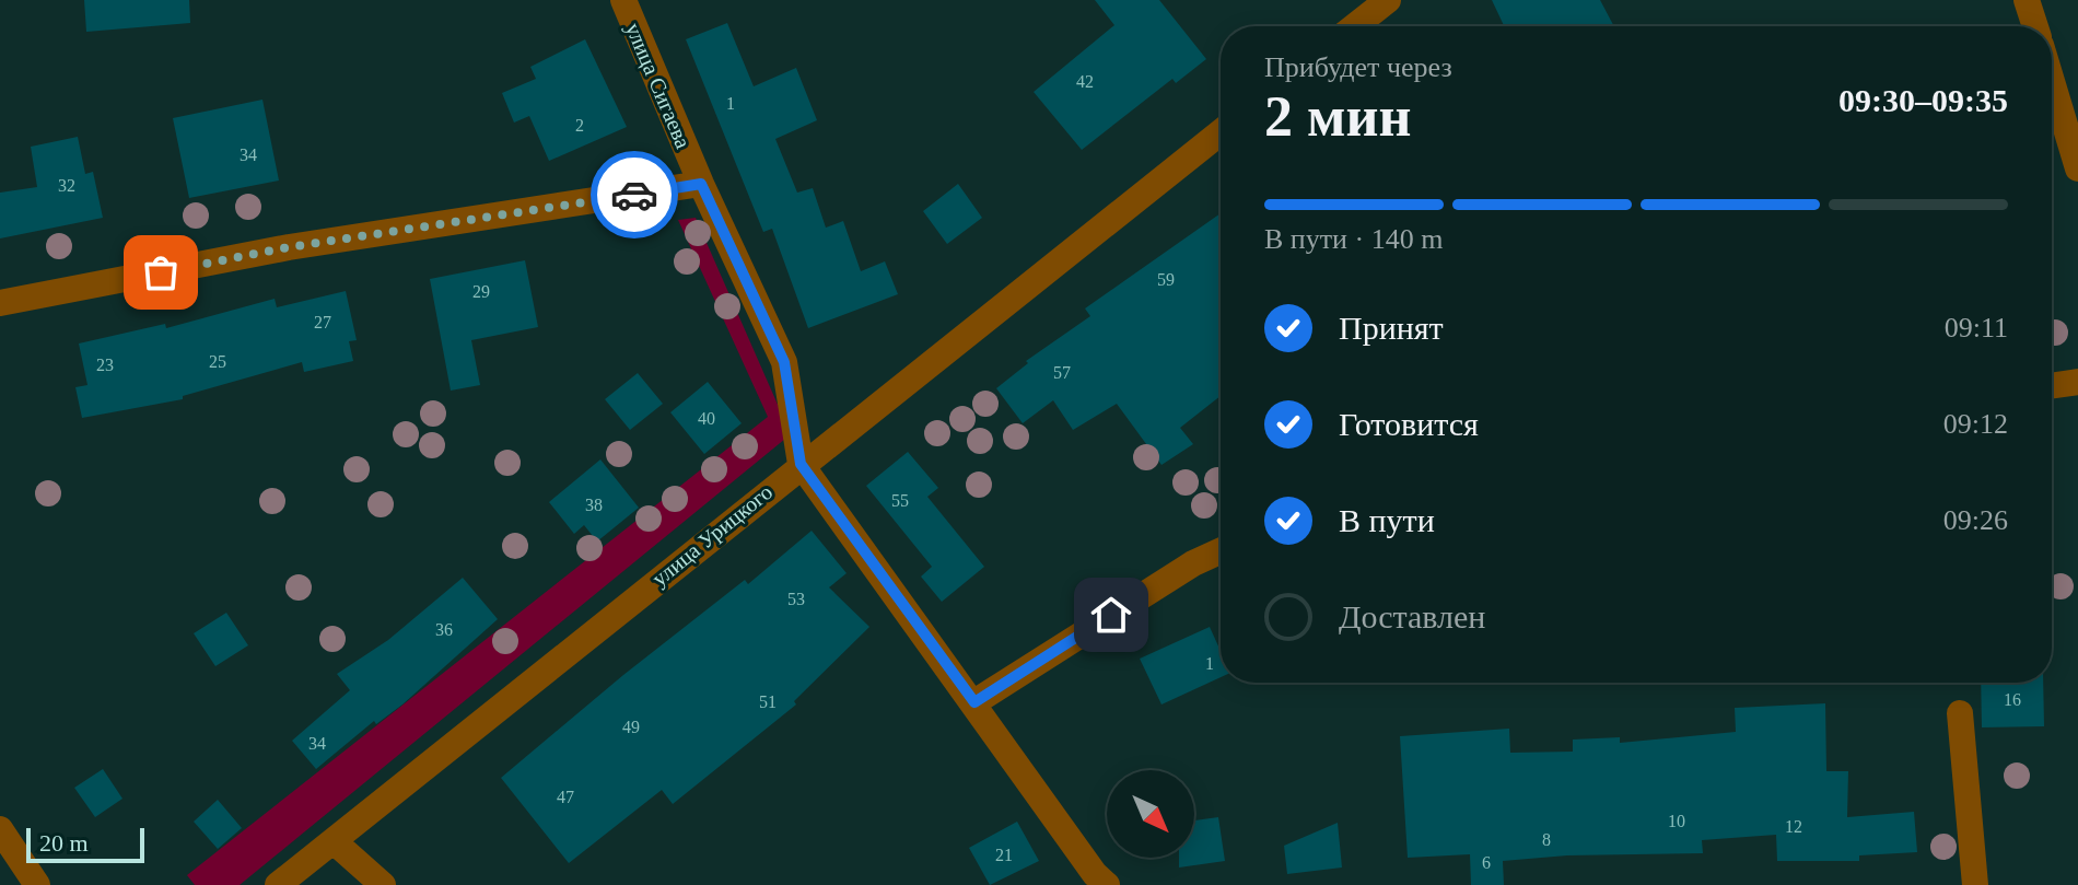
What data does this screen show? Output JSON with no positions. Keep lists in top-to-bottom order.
{
  "streets": {
    "street": ["улица Сигаева", "улица Урицкого"]
  },
  "crossings": [
    ["улица Сигаева", "улица Урицкого"]
  ],
  "house_numbers": [
    "42",
    "1",
    "2",
    "34",
    "32",
    "59",
    "29",
    "27",
    "25",
    "23",
    "57",
    "40",
    "55",
    "38",
    "53",
    "36",
    "1",
    "16",
    "51",
    "49",
    "34",
    "47",
    "10",
    "12",
    "8",
    "21",
    "6"
  ],
  "scale_bar": "20 m",
  "north": "bottom right",
  "page": {
    "heading": ["2 мин", "Прибудет через", "09:30–09:35"],
    "bar": "В пути · 140 m",
    "list": [
      ["Принят", "09:11"],
      ["Готовится", "09:12"],
      ["В пути", "09:26"],
      "Доставлен"
    ],
    "scale": "20 m"
  }
}
